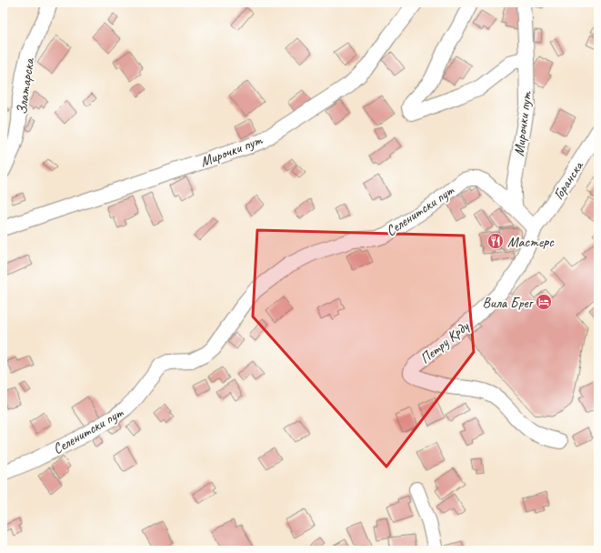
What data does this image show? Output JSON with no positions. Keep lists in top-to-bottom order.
{
  "streets": {
    "street": [
      "Златарска",
      "Мирочки пут",
      "Горанска",
      "Селенитски пут",
      "Петру Крду"
    ]
  },
  "crossings": [
    ["Мирочки пут", "Селенитски пут"],
    ["Горанска", "Селенитски пут"],
    ["Горанска", "Петру Крду"]
  ],
  "places": {
    "restaurant": ["Мастерс"],
    "hotel": ["Вила Брег"]
  }
}
